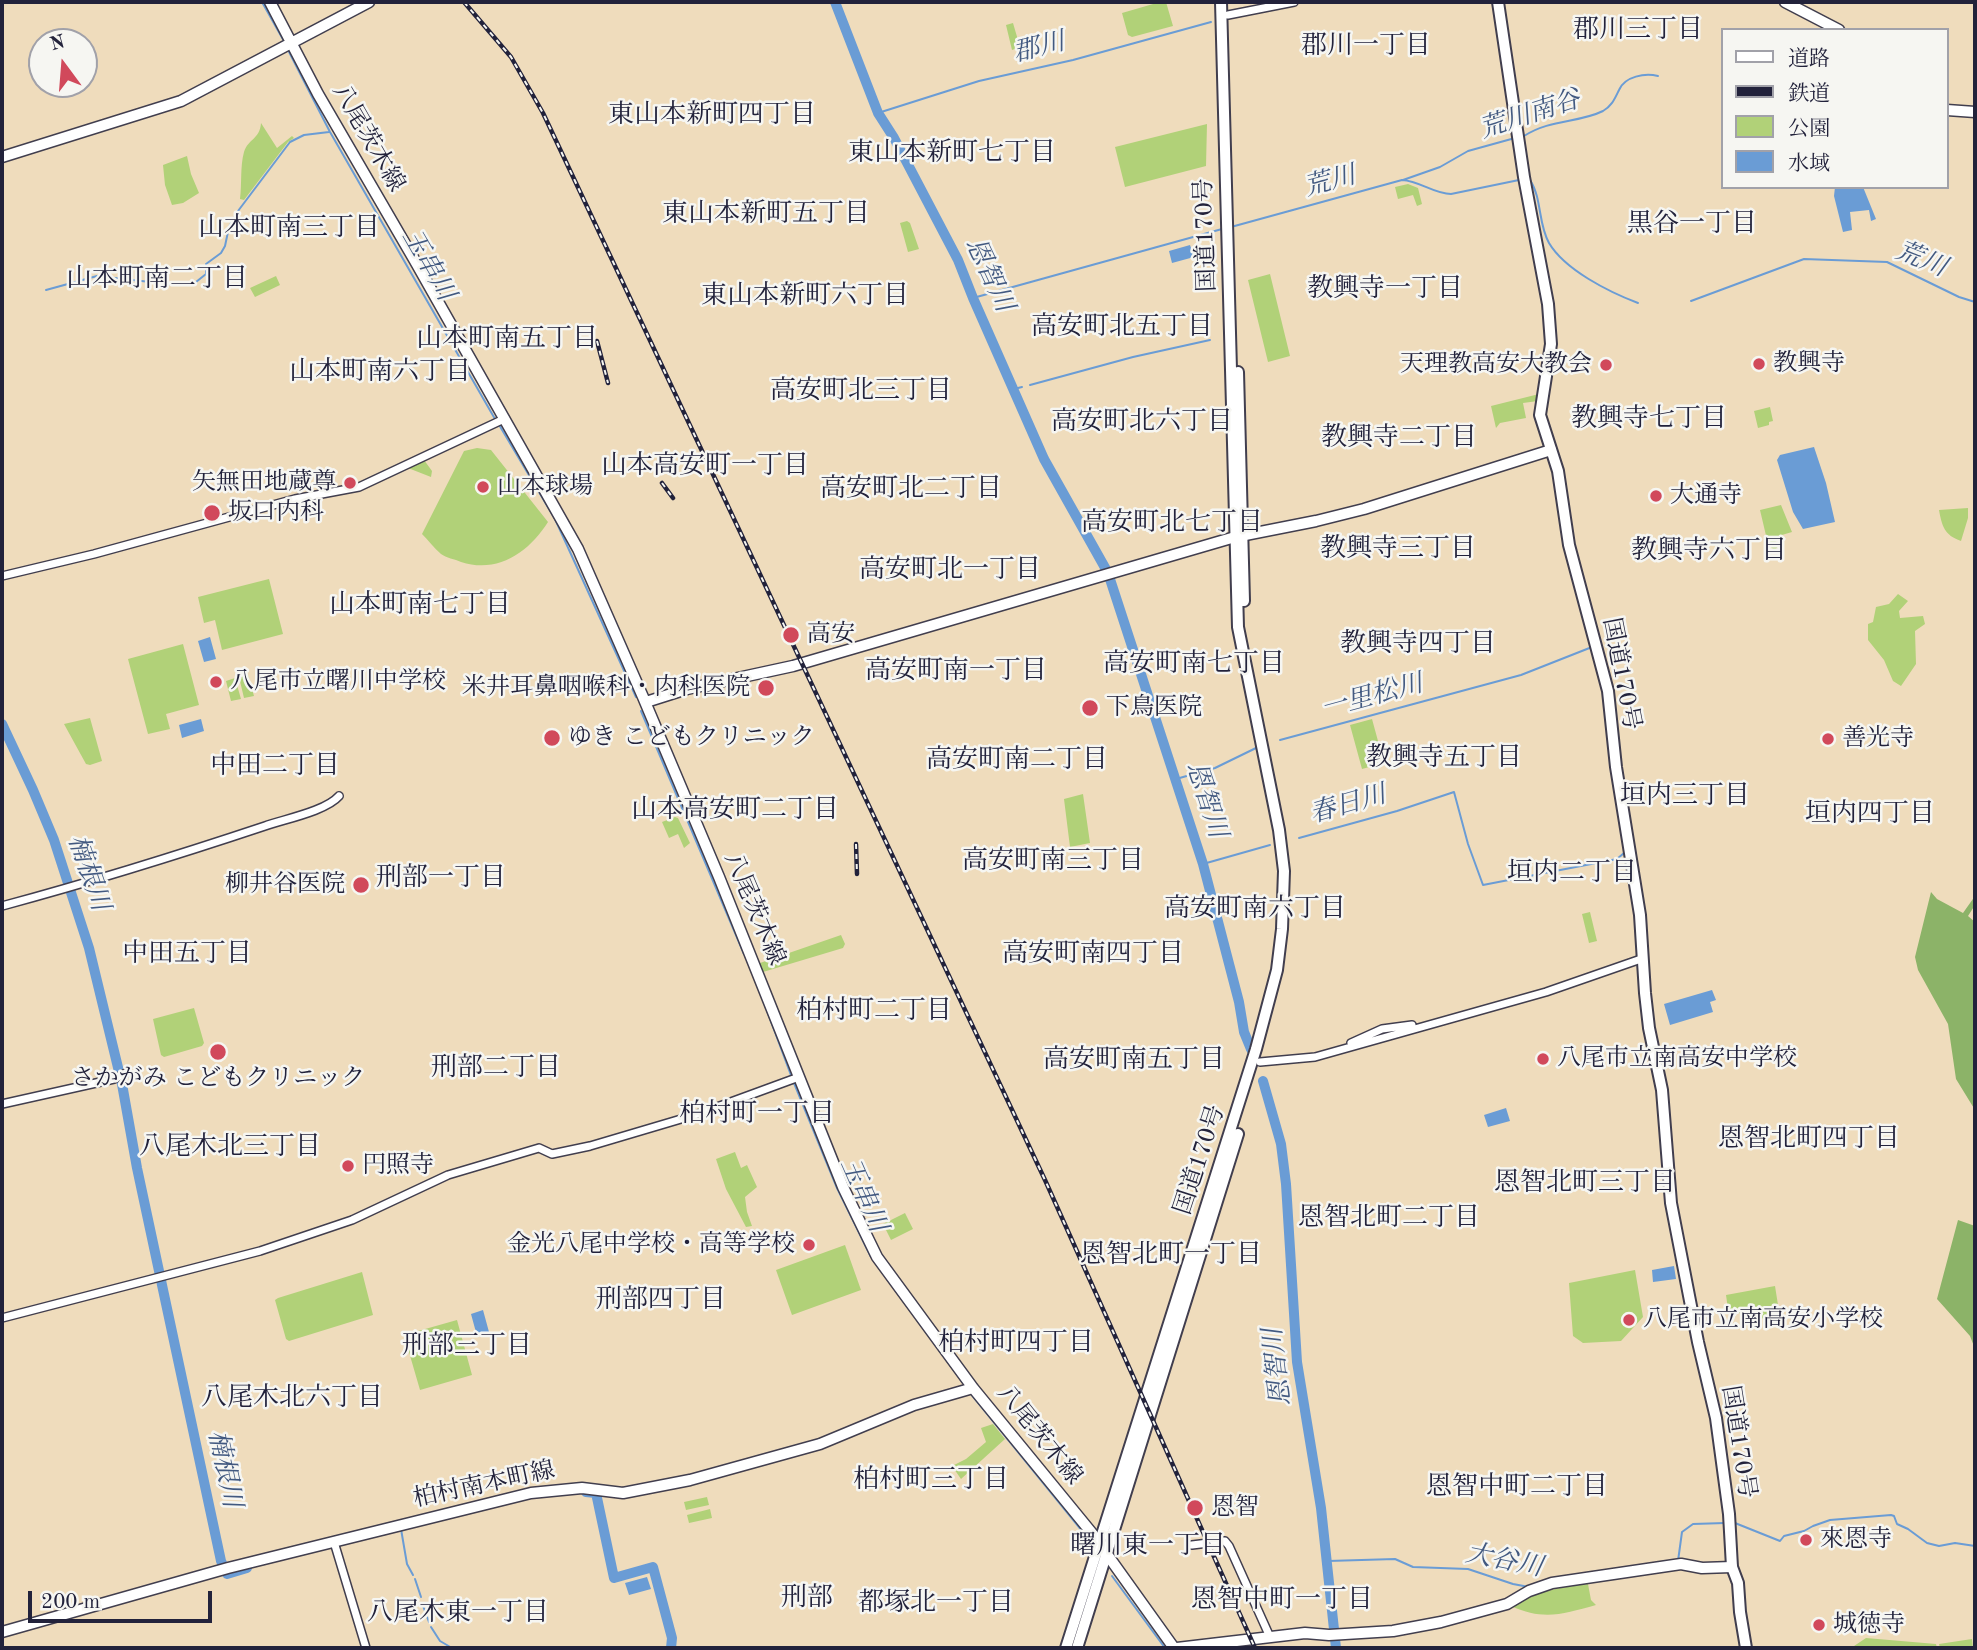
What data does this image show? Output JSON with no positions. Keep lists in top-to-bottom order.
{
  "streets": {
    "highway": ["国道170号"],
    "main road": ["八尾茨木線", "柏村南本町線"]
  },
  "crossings": [
    ["八尾茨木線", "国道170号"],
    ["八尾茨木線", "柏村南本町線"]
  ],
  "districts": [
    "郡川三丁目",
    "郡川一丁目",
    "東山本新町四丁目",
    "東山本新町七丁目",
    "東山本新町五丁目",
    "黒谷一丁目",
    "山本町南三丁目",
    "山本町南二丁目",
    "教興寺一丁目",
    "東山本新町六丁目",
    "高安町北五丁目",
    "山本町南五丁目",
    "山本町南六丁目",
    "高安町北三丁目",
    "教興寺七丁目",
    "高安町北六丁目",
    "教興寺二丁目",
    "山本高安町一丁目",
    "高安町北二丁目",
    "高安町北七丁目",
    "教興寺三丁目",
    "教興寺六丁目",
    "高安町北一丁目",
    "山本町南七丁目",
    "教興寺四丁目",
    "高安町南七丁目",
    "高安町南一丁目",
    "教興寺五丁目",
    "高安町南二丁目",
    "中田二丁目",
    "垣内三丁目",
    "山本高安町二丁目",
    "垣内四丁目",
    "高安町南三丁目",
    "垣内二丁目",
    "刑部一丁目",
    "高安町南六丁目",
    "中田五丁目",
    "高安町南四丁目",
    "柏村町二丁目",
    "高安町南五丁目",
    "刑部二丁目",
    "柏村町一丁目",
    "恩智北町四丁目",
    "八尾木北三丁目",
    "恩智北町三丁目",
    "恩智北町二丁目",
    "恩智北町一丁目",
    "刑部四丁目",
    "柏村町四丁目",
    "刑部三丁目",
    "八尾木北六丁目",
    "柏村町三丁目",
    "恩智中町二丁目",
    "曙川東一丁目",
    "刑部",
    "恩智中町一丁目",
    "都塚北一丁目",
    "八尾木東一丁目"
  ],
  "water": [
    "郡川",
    "荒川南谷",
    "荒川",
    "玉串川",
    "恩智川",
    "一里松川",
    "春日川",
    "楠根川",
    "大谷川"
  ],
  "places": [
    "教興寺",
    "天理教高安大教会",
    "矢無田地蔵尊",
    "山本球場",
    "大通寺",
    "坂口内科",
    "高安",
    "八尾市立曙川中学校",
    "米井耳鼻咽喉科・内科医院",
    "下鳥医院",
    "ゆき こどもクリニック",
    "善光寺",
    "柳井谷医院",
    "さかがみ こどもクリニック",
    "八尾市立南高安中学校",
    "円照寺",
    "金光八尾中学校・高等学校",
    "八尾市立南高安小学校",
    "恩智",
    "來恩寺",
    "城徳寺"
  ],
  "legend": [
    "道路",
    "鉄道",
    "公園",
    "水域"
  ],
  "scale_bar": "200 m",
  "north": "top"
}
